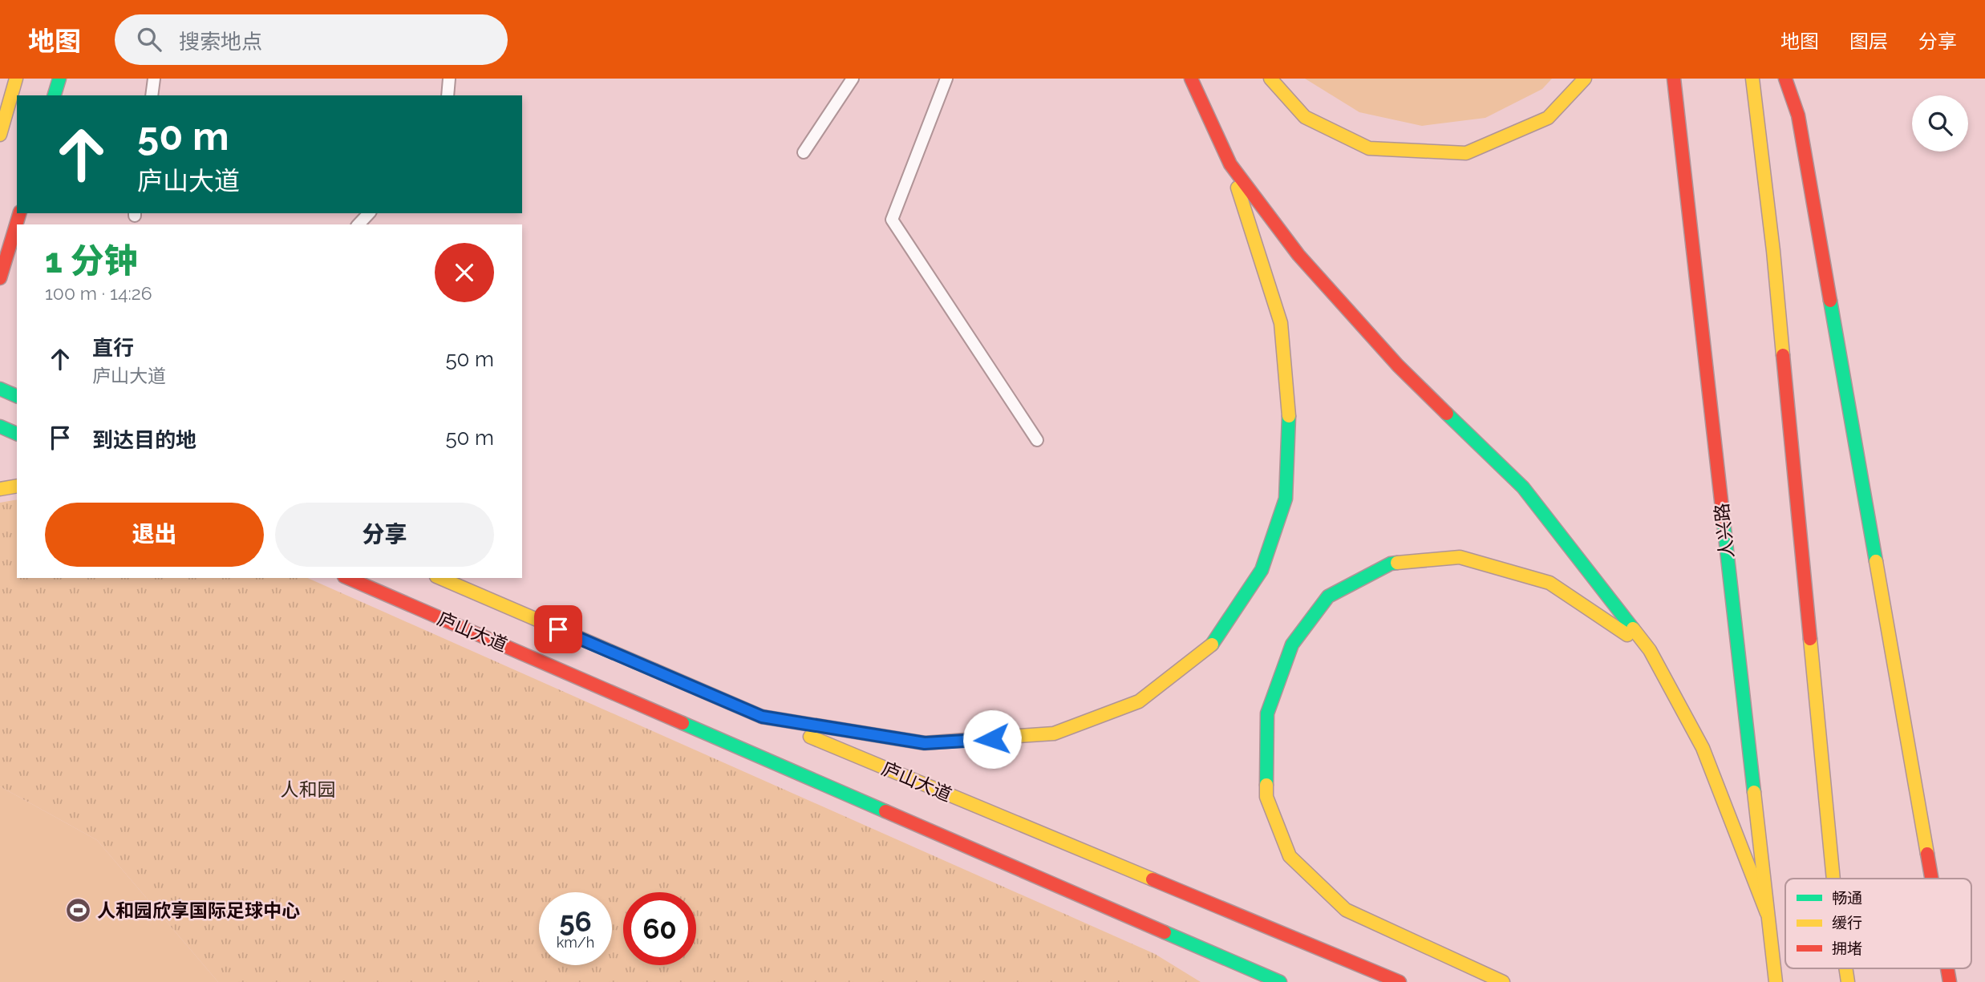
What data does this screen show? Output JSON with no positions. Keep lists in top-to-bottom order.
{
  "streets": {
    "main road": ["人兴路", "庐山大道"]
  },
  "parks": ["人和园"],
  "places": {
    "sports": ["人和园欣享国际足球中心"]
  },
  "legend": ["畅通", "缓行", "拥堵"],
  "page": {
    "header": "地图",
    "search": "搜索地点",
    "nav": ["地图", "图层", "分享"],
    "turn": ["50 m", "庐山大道"],
    "heading": ["1 分钟", "100 m · 14:26"],
    "list": [
      {
        "name": "直行",
        "note": "庐山大道",
        "value": "50 m"
      },
      {
        "name": "到达目的地",
        "value": "50 m"
      }
    ],
    "buttons": ["退出", "分享"],
    "speed": "56 km/h",
    "limit": "60"
  }
}
